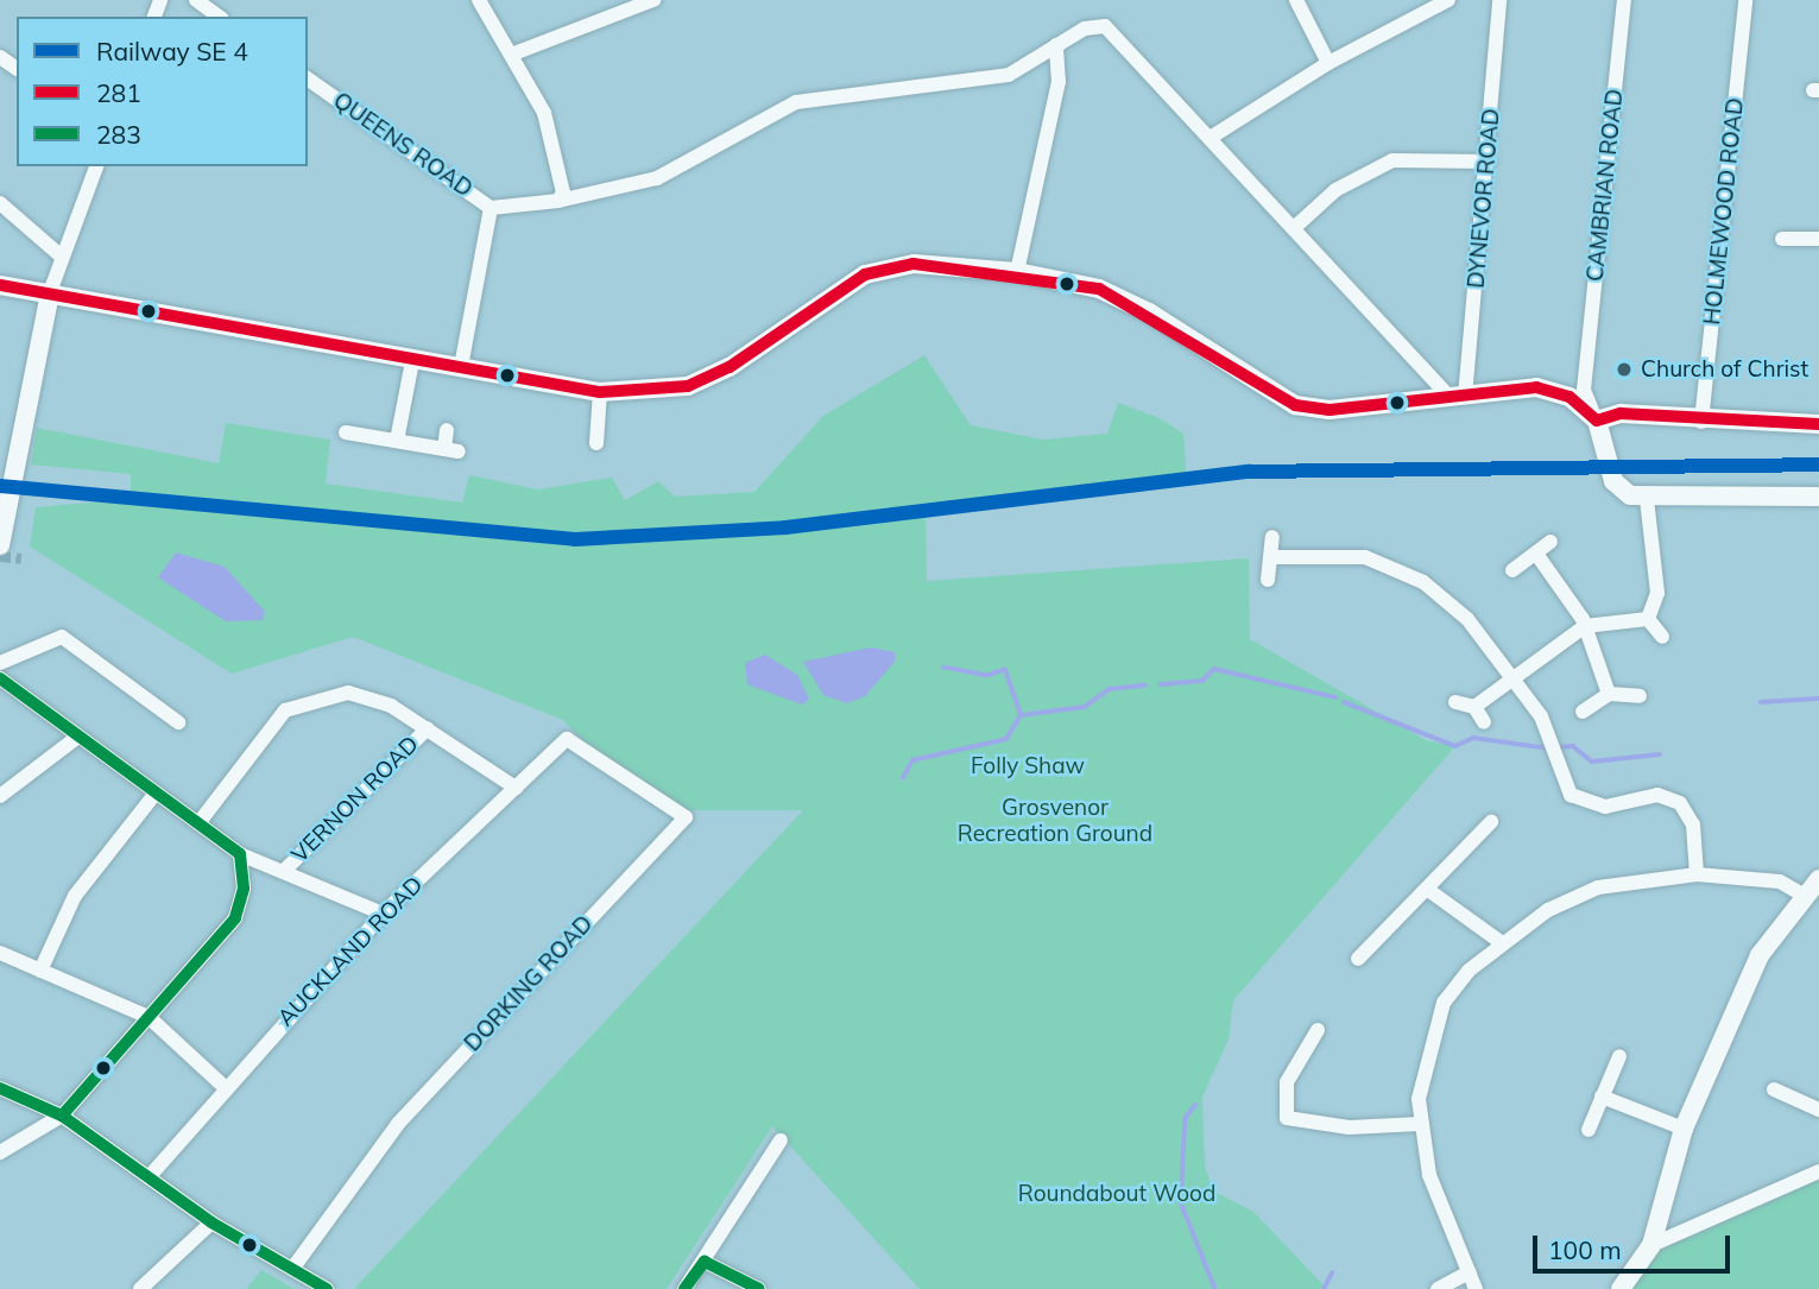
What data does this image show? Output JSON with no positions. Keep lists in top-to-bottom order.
{
  "streets": {
    "street": [
      "QUEENS ROAD",
      "CAMBRIAN ROAD",
      "DYNEVOR ROAD",
      "HOLMEWOOD ROAD",
      "VERNON ROAD",
      "AUCKLAND ROAD",
      "DORKING ROAD"
    ]
  },
  "crossings": [
    ["AUCKLAND ROAD", "DORKING ROAD"]
  ],
  "parks": ["Folly Shaw", "Grosvenor Recreation Ground", "Roundabout Wood"],
  "places": ["Church of Christ"],
  "lines": ["transit line 281", "transit line 283"],
  "legend": ["Railway SE 4", "281", "283"],
  "scale_bar": "100 m"
}
